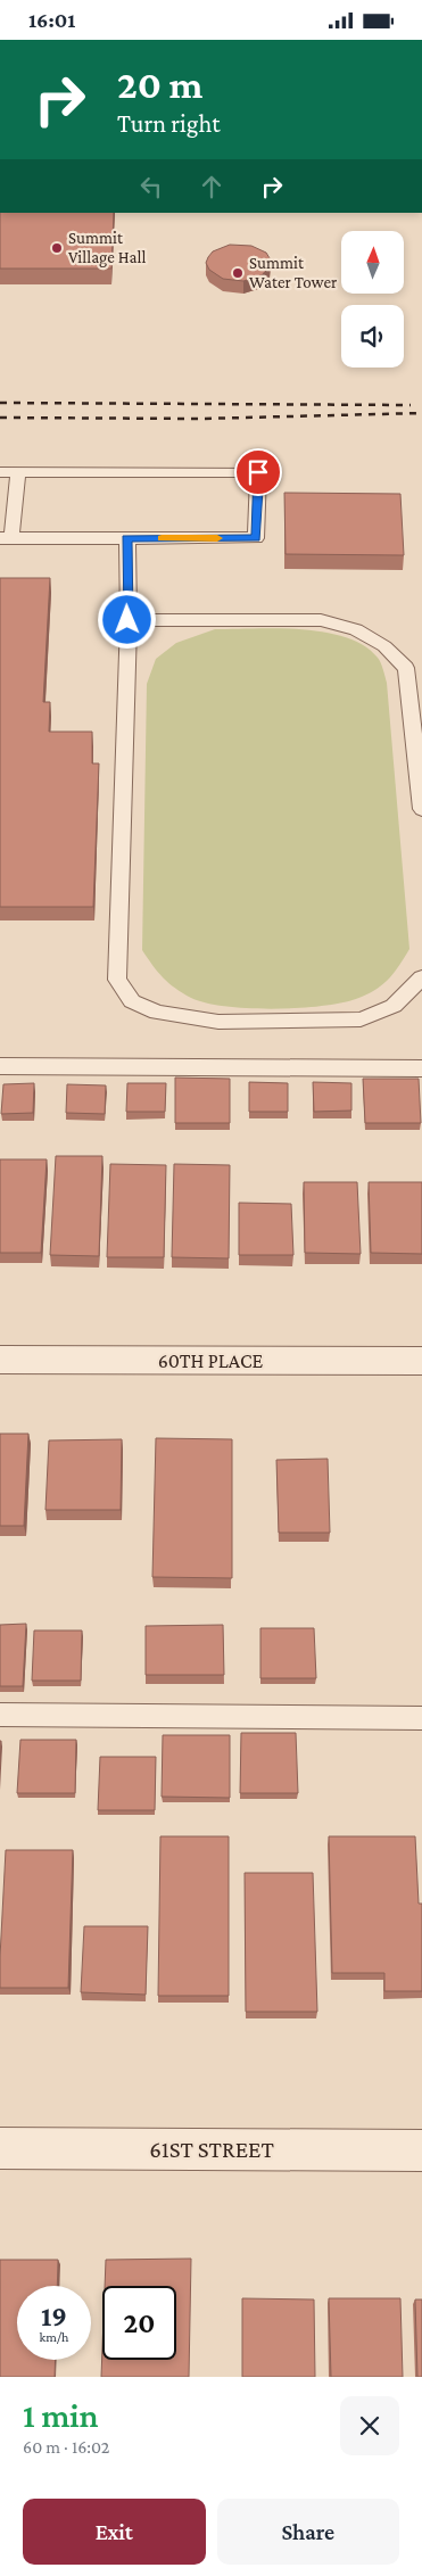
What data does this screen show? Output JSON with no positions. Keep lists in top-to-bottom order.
{
  "streets": {
    "street": ["60TH PLACE", "61ST STREET"]
  },
  "places": ["Summit Village Hall", "Summit Water Tower"],
  "north": "top",
  "page": {
    "status": "16:01",
    "turn": ["20 m", "Turn right"],
    "speed": "19 km/h",
    "limit": "20",
    "heading": ["1 min", "60 m · 16:02"],
    "buttons": ["Exit", "Share"]
  }
}
